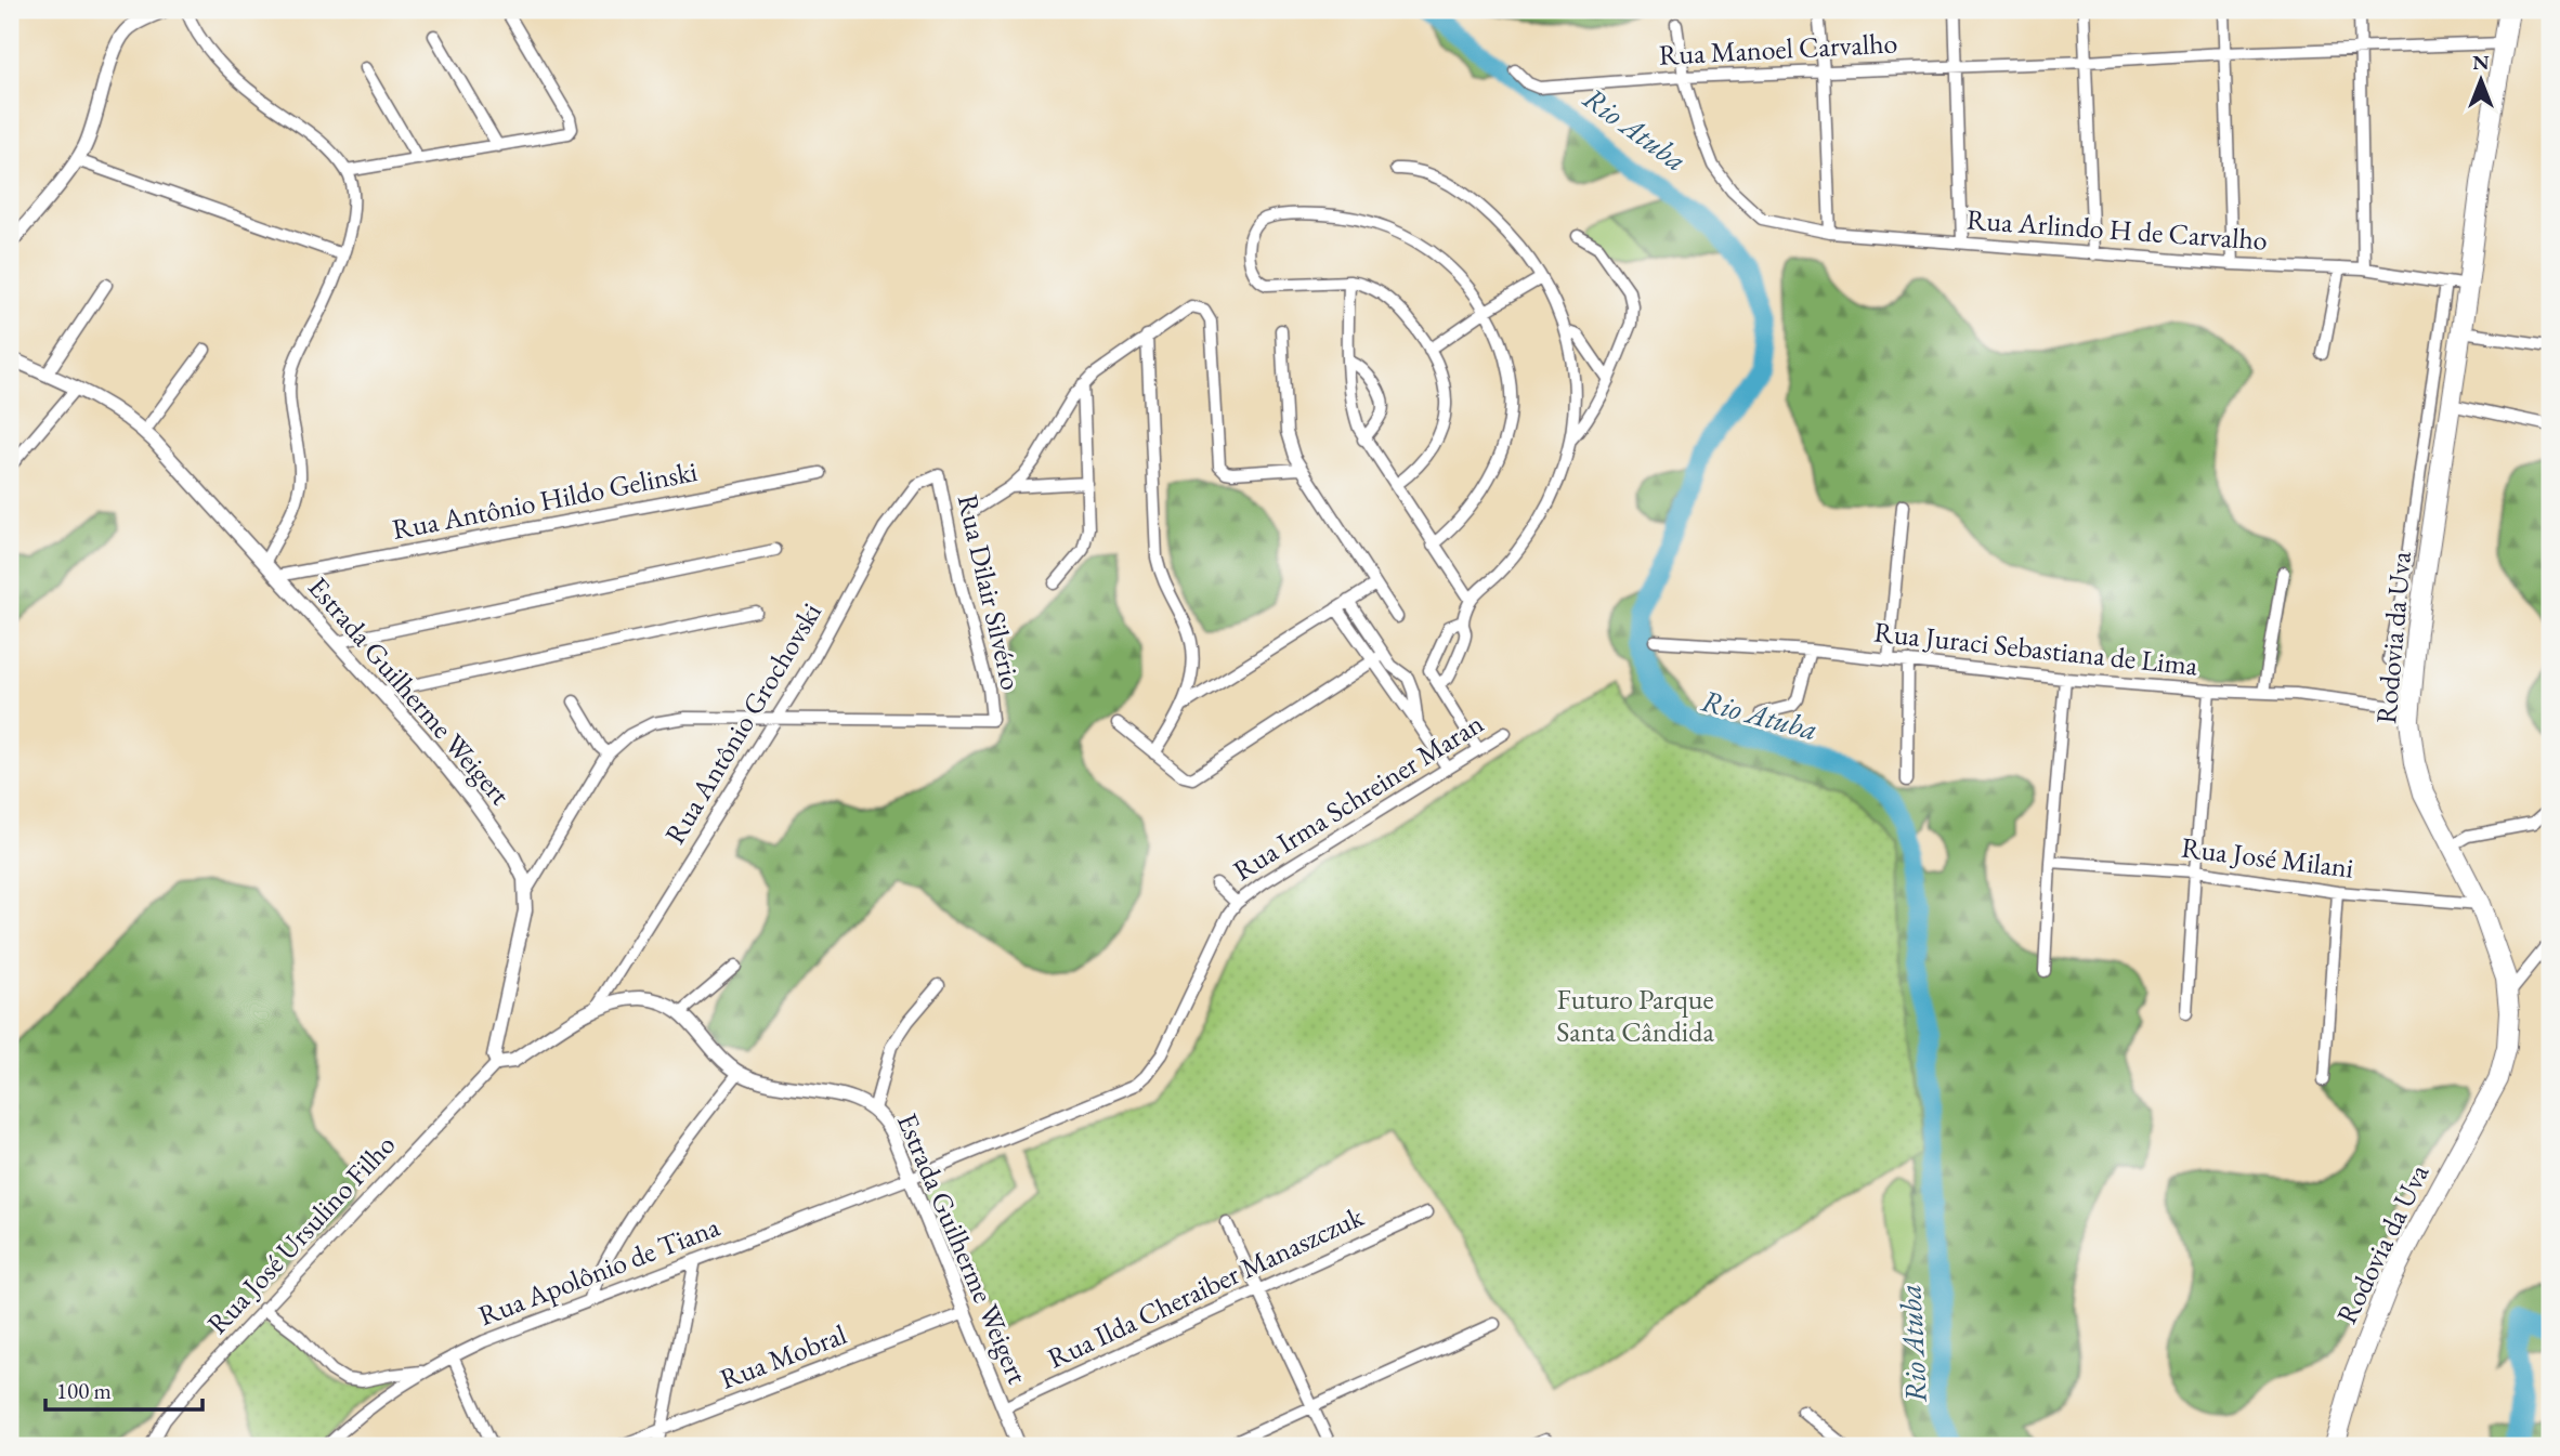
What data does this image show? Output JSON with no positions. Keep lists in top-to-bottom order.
{
  "streets": {
    "highway": ["Rodovia da Uva"],
    "street": [
      "Rua Manoel Carvalho",
      "Rua Arlindo H de Carvalho",
      "Rua Antônio Hildo Gelinski",
      "Rua Dilair Silvério",
      "Rua Juraci Sebastiana de Lima",
      "Estrada Guilherme Weigert",
      "Rua Antônio Grochovski",
      "Rua Irma Schreiner Maran",
      "Rua José Milani",
      "Rua José Ursulino Filho",
      "Rua Apolônio de Tiana",
      "Rua Ilda Cheraiber Manaszczuk",
      "Rua Mobral"
    ]
  },
  "crossings": [
    ["Rua Manoel Carvalho", "Rua Arlindo H de Carvalho"],
    ["Rua Manoel Carvalho", "Rodovia da Uva"],
    ["Rua Arlindo H de Carvalho", "Rodovia da Uva"],
    ["Rua Antônio Hildo Gelinski", "Estrada Guilherme Weigert"],
    ["Rua Dilair Silvério", "Rua Antônio Grochovski"],
    ["Rodovia da Uva", "Rua Juraci Sebastiana de Lima"],
    ["Rodovia da Uva", "Rua José Milani"],
    ["Estrada Guilherme Weigert", "Rua Antônio Grochovski"],
    ["Estrada Guilherme Weigert", "Rua Irma Schreiner Maran"],
    ["Estrada Guilherme Weigert", "Rua José Ursulino Filho"],
    ["Estrada Guilherme Weigert", "Rua Apolônio de Tiana"],
    ["Estrada Guilherme Weigert", "Rua Ilda Cheraiber Manaszczuk"],
    ["Estrada Guilherme Weigert", "Rua Mobral"],
    ["Rua Irma Schreiner Maran", "Rua Apolônio de Tiana"]
  ],
  "water": ["Rio Atuba"],
  "parks": ["Futuro Parque Santa Cândida"],
  "scale_bar": "100 m",
  "north": "top"
}
